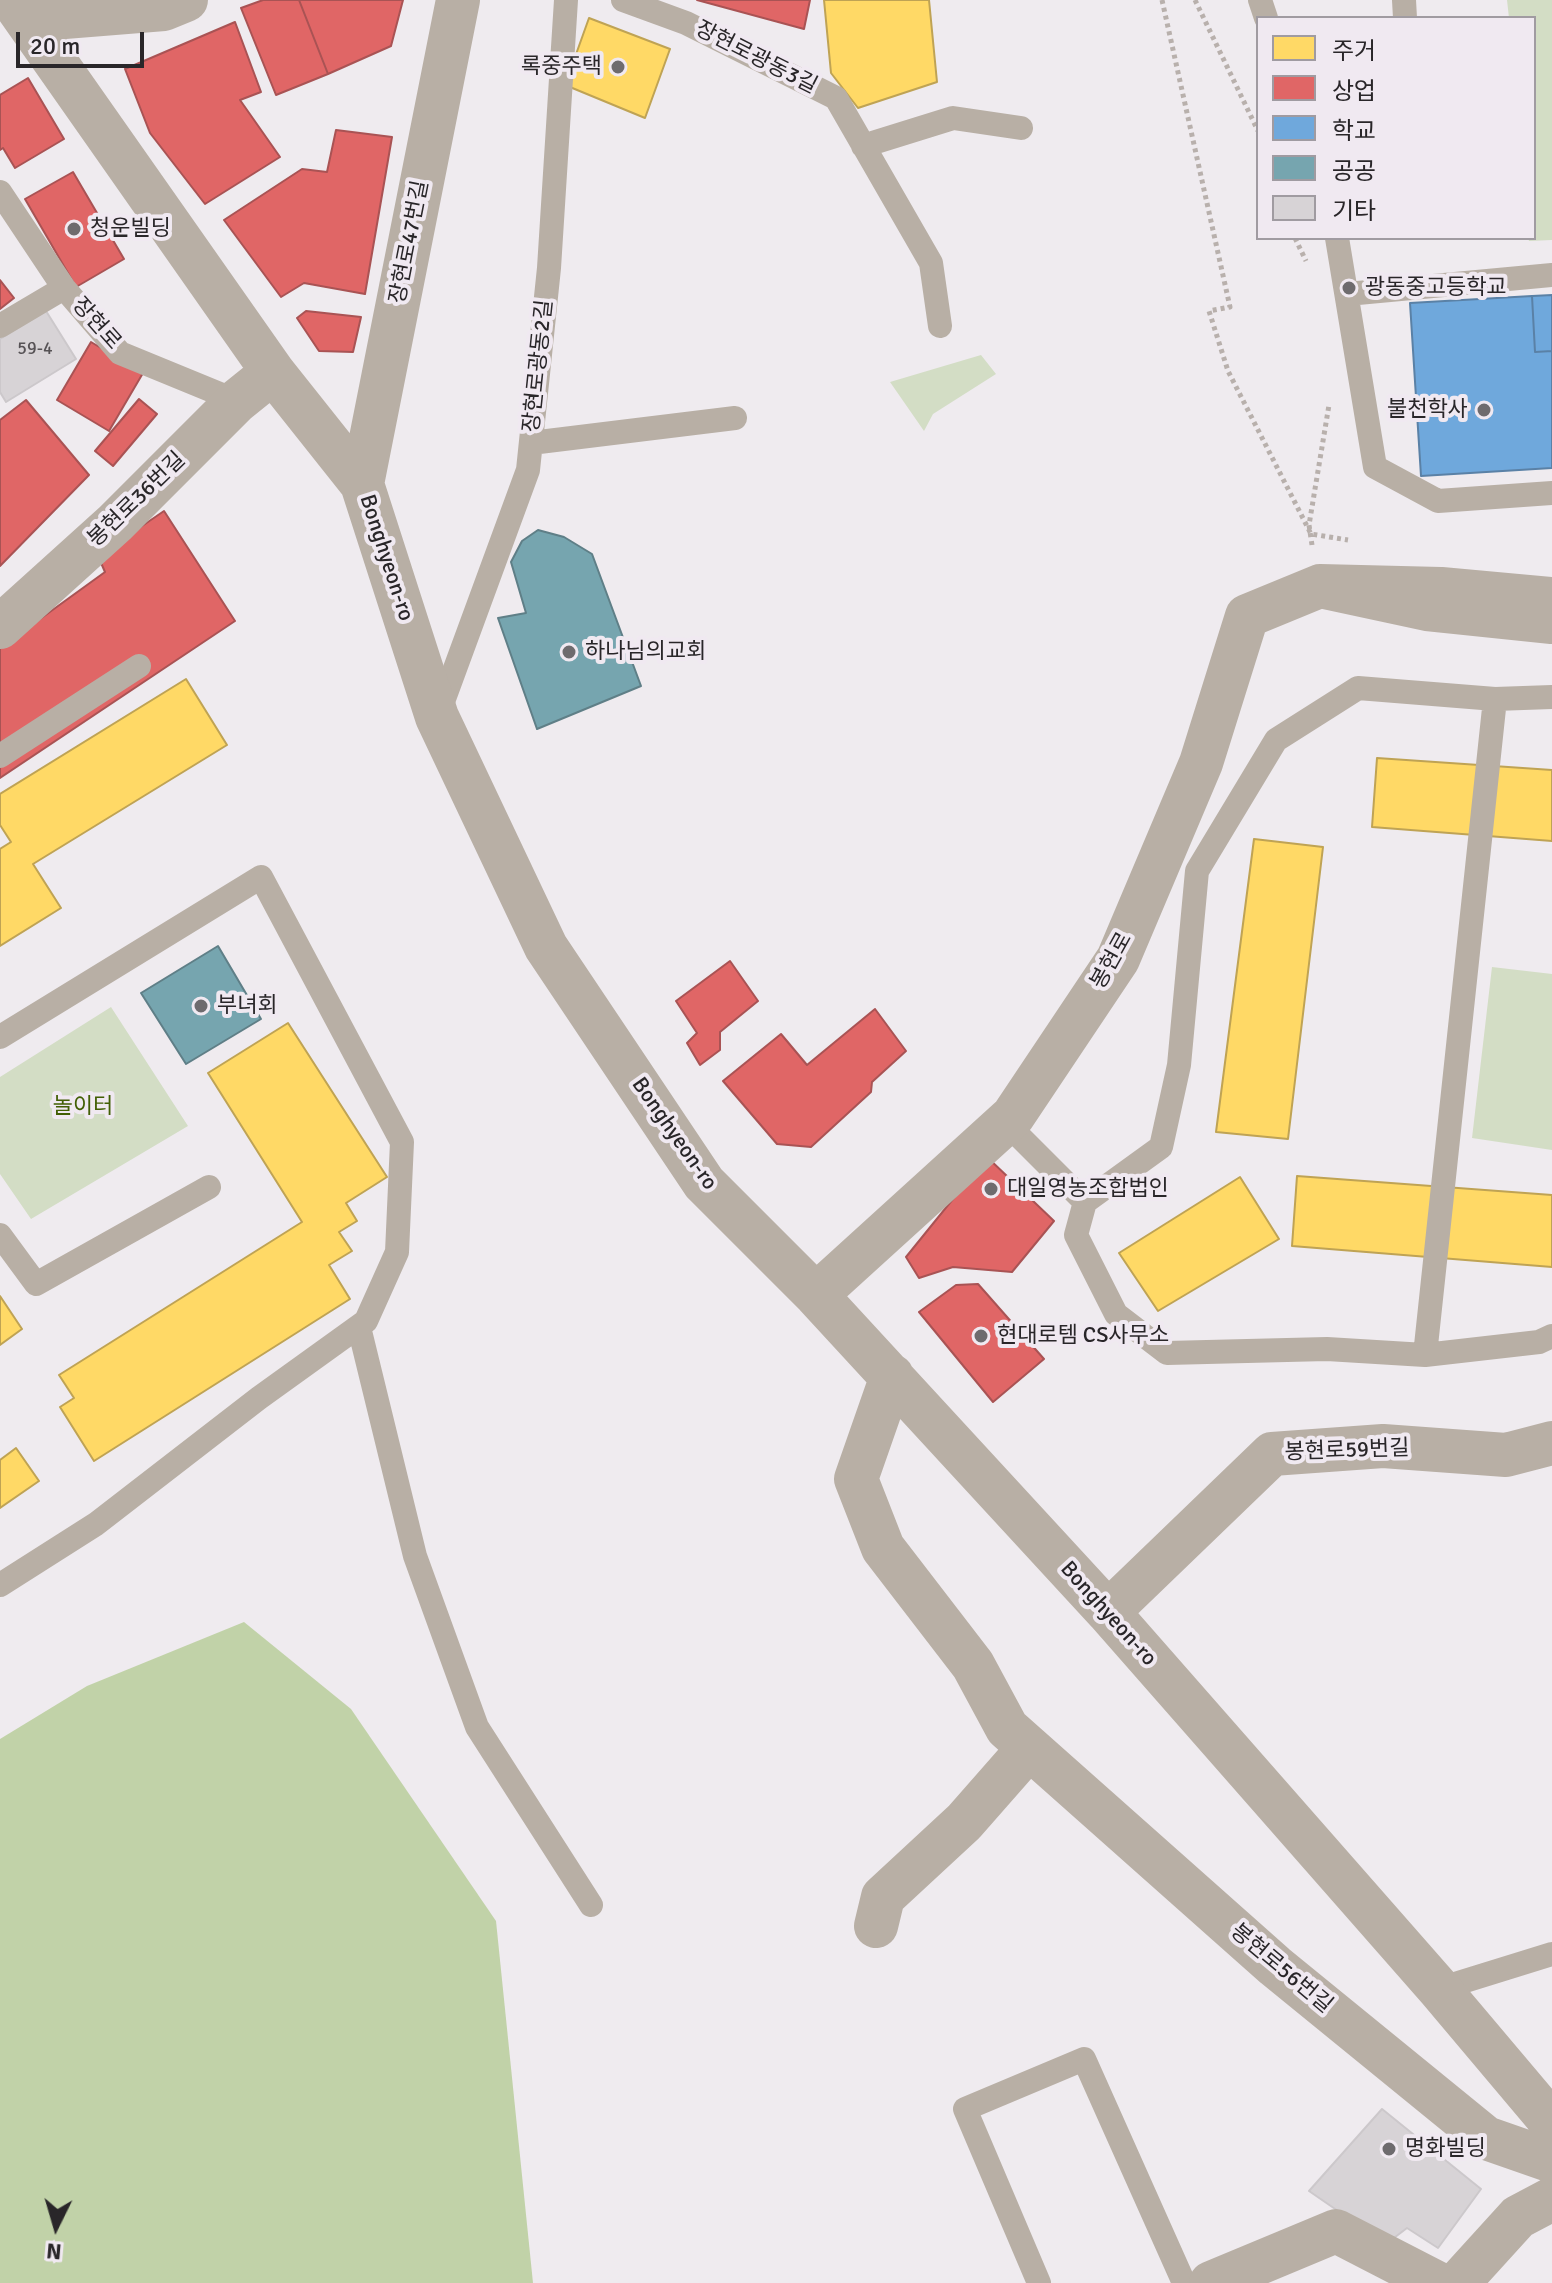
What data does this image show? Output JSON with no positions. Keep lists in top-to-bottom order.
{
  "streets": {
    "street": [
      "장현로47번길",
      "봉현로36번길",
      "Bonghyeon-ro",
      "봉현로",
      "봉현로59번길",
      "봉현로56번길"
    ],
    "lane": ["장현로광동3길", "장현로", "장현로광동2길"]
  },
  "crossings": [
    ["장현로47번길", "Bonghyeon-ro"],
    ["장현로", "봉현로36번길"],
    ["장현로광동2길", "Bonghyeon-ro"],
    ["봉현로36번길", "Bonghyeon-ro"],
    ["Bonghyeon-ro", "봉현로"],
    ["Bonghyeon-ro", "봉현로59번길"],
    ["Bonghyeon-ro", "봉현로56번길"]
  ],
  "parks": ["놀이터"],
  "places": [
    "록중주택",
    "청운빌딩",
    "광동중고등학교",
    "불천학사",
    "하나님의교회",
    "부녀회",
    "대일영농조합법인",
    "현대로템 CS사무소",
    "명화빌딩"
  ],
  "house_numbers": ["59-4"],
  "legend": [
    "주거",
    "상업",
    "학교",
    "공공",
    "기타"
  ],
  "scale_bar": "20 m",
  "north": "bottom"
}
